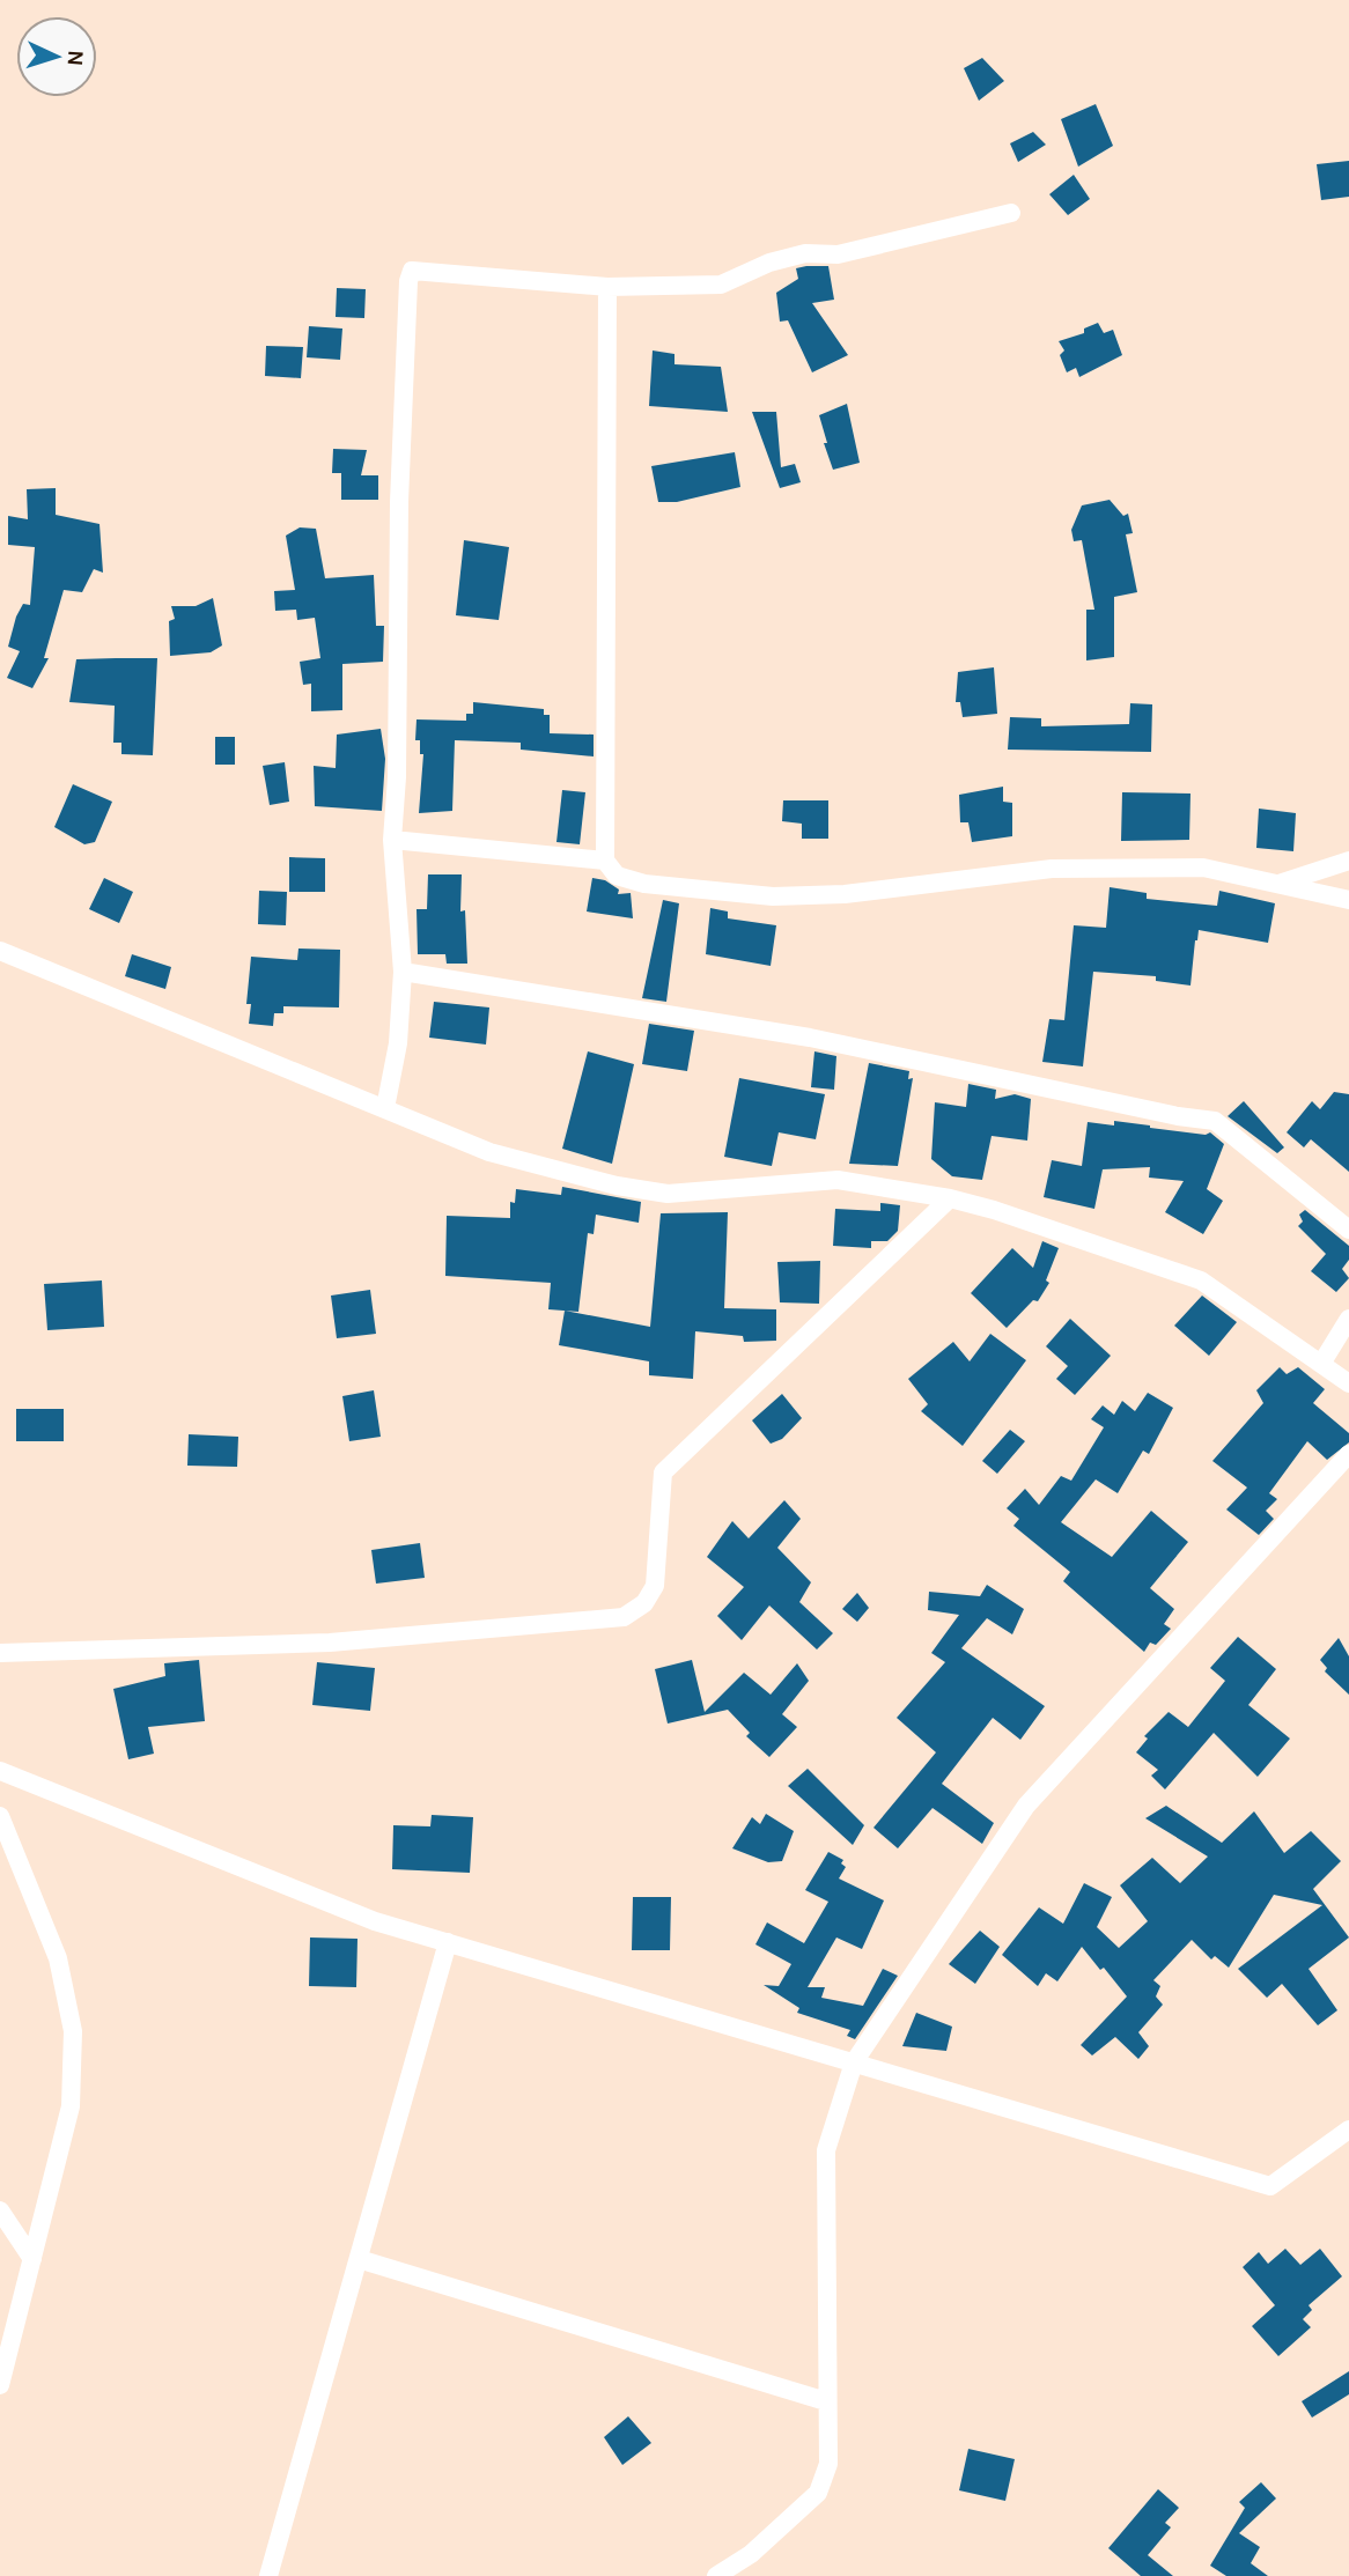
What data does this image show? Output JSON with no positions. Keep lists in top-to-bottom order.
{
  "north": "right"
}
